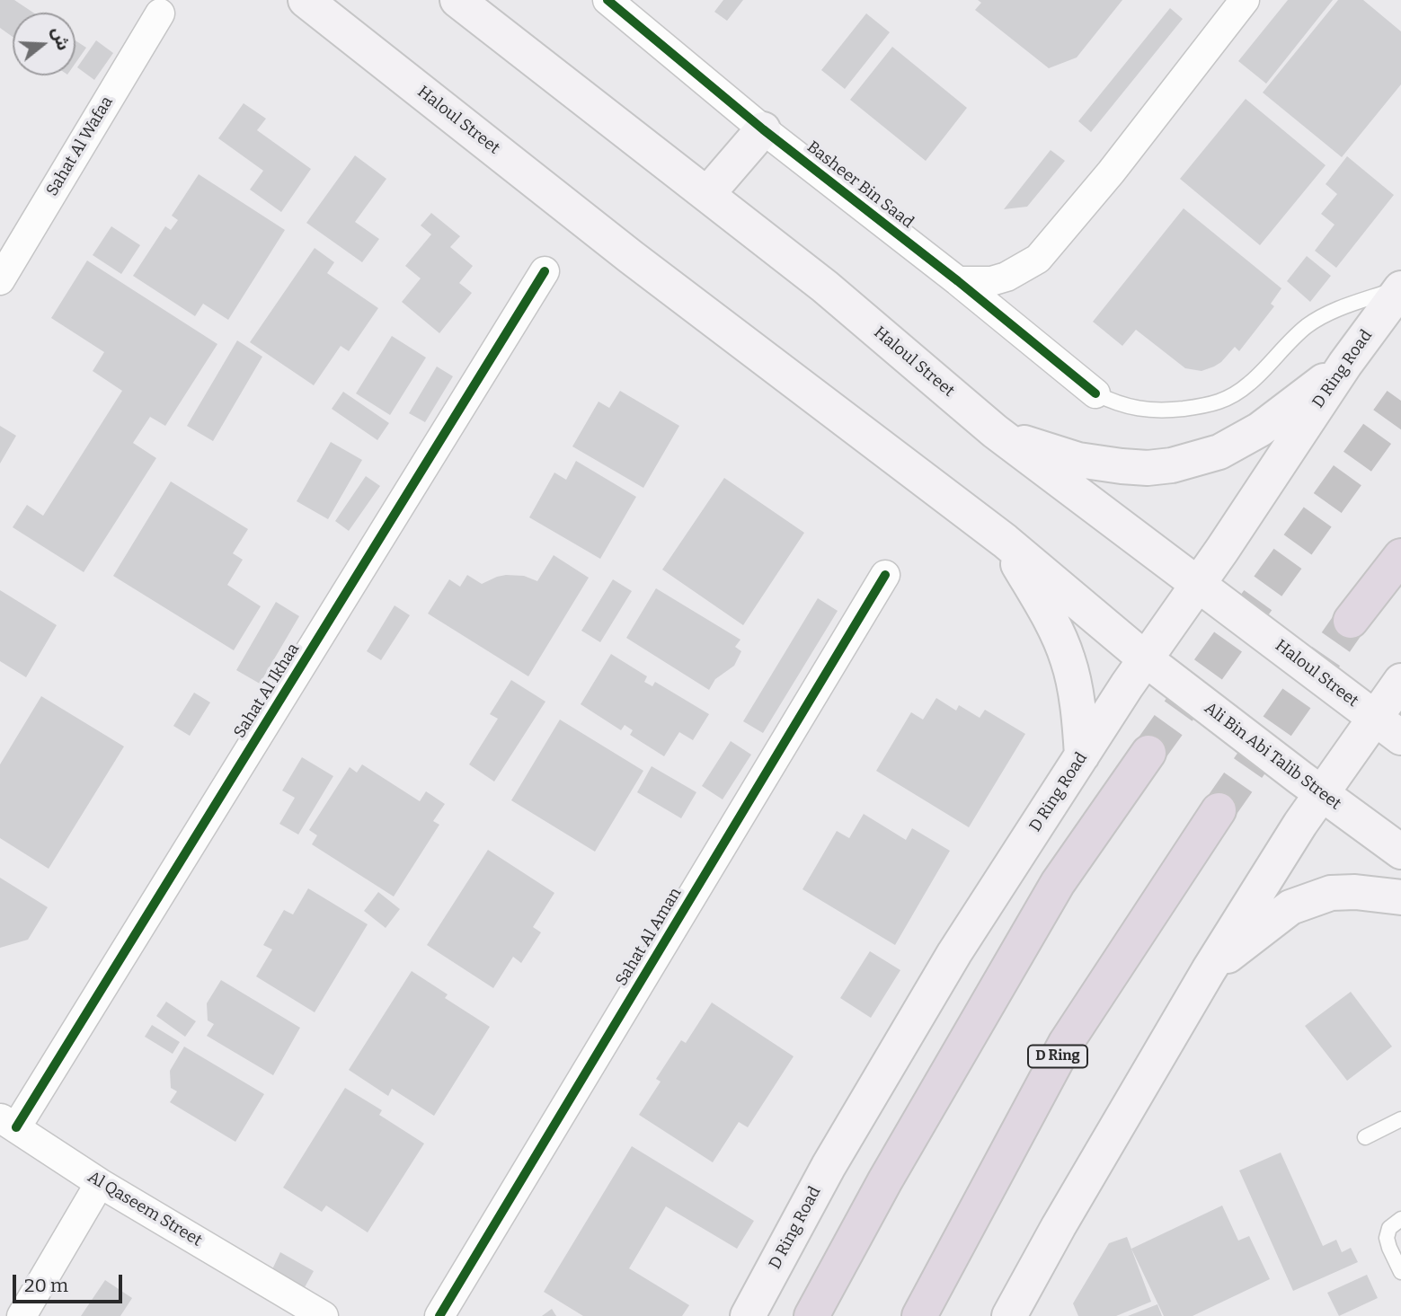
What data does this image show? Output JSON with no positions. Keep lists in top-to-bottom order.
{
  "streets": {
    "highway": ["D Ring"],
    "main road": ["Haloul Street", "D Ring Road", "Ali Bin Abi Talib Street"],
    "street": [
      "Sahat Al Wafaa",
      "Basheer Bin Saad",
      "Sahat Al Ikhaa",
      "Sahat Al Aman",
      "Al Qaseem Street"
    ]
  },
  "crossings": [
    ["Haloul Street", "D Ring Road"],
    ["Haloul Street", "Ali Bin Abi Talib Street"],
    ["D Ring Road", "Ali Bin Abi Talib Street"],
    ["Sahat Al Ikhaa", "Al Qaseem Street"]
  ],
  "scale_bar": "20 m",
  "north": "right"
}
